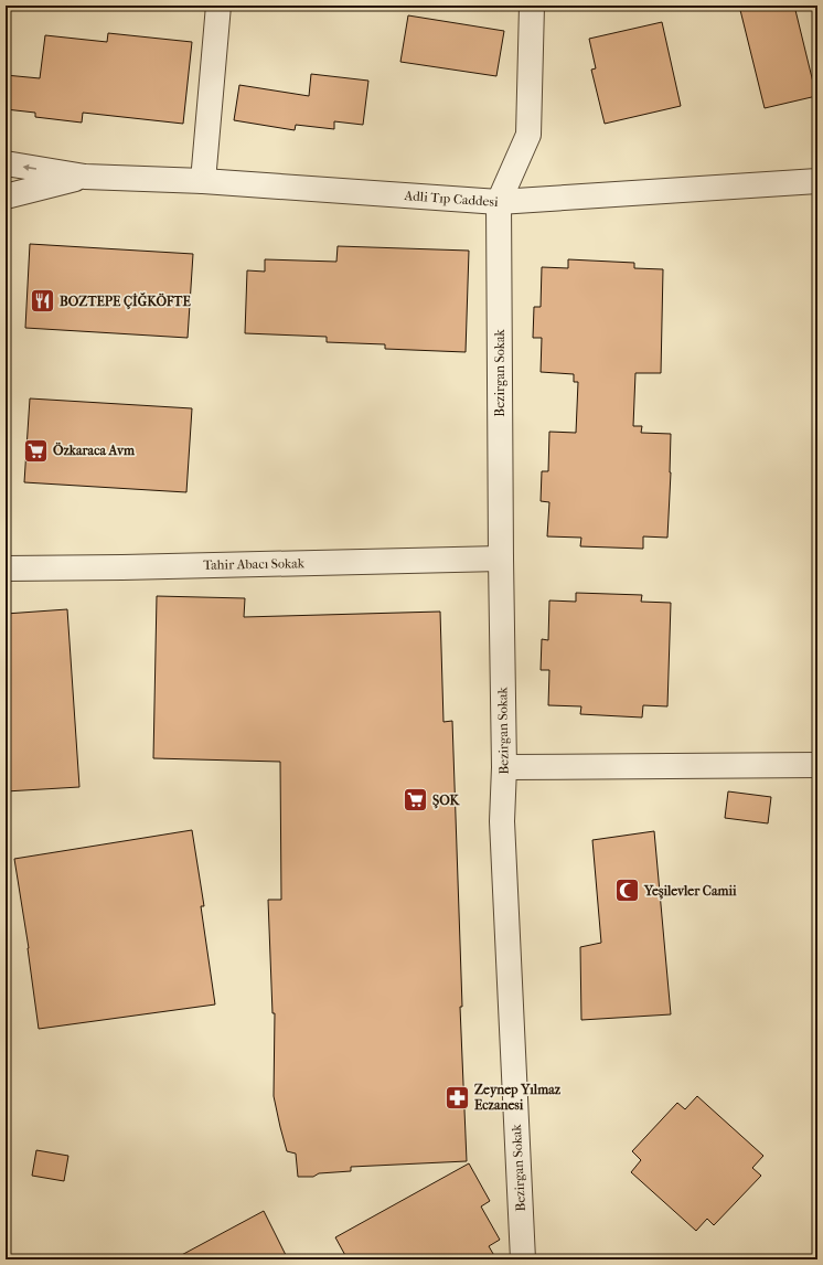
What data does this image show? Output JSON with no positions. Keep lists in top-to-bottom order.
{
  "streets": {
    "street": ["Adli Tıp Caddesi", "Bezirgan Sokak", "Tahir Abacı Sokak"]
  },
  "crossings": [
    ["Adli Tıp Caddesi", "Bezirgan Sokak"],
    ["Bezirgan Sokak", "Tahir Abacı Sokak"]
  ],
  "places": {
    "restaurant": ["BOZTEPE ÇİĞKÖFTE"],
    "supermarket": ["Özkaraca Avm", "ŞOK"],
    "mosque": ["Yeşilevler Camii"],
    "pharmacy": ["Zeynep Yılmaz Eczanesi"]
  }
}
